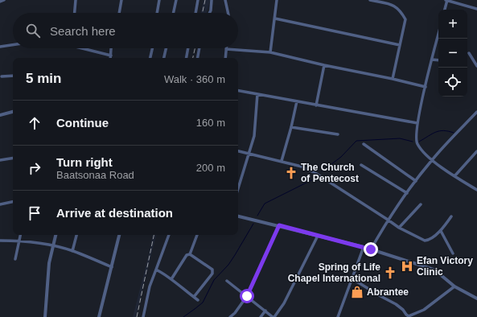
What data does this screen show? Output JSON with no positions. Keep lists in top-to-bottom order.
{
  "places": {
    "church": ["The Church of Pentecost", "Spring of Life Chapel International"],
    "hospital": ["Efan Victory Clinic"],
    "shop": ["Abrantee"]
  },
  "page": {
    "map_buttons": ["+", "−"],
    "search": "Search here",
    "heading": ["5 min", "Walk · 360 m"],
    "list": [
      ["Continue", "160 m"],
      ["Turn right", "Baatsonaa Road", "200 m"],
      "Arrive at destination"
    ]
  }
}
